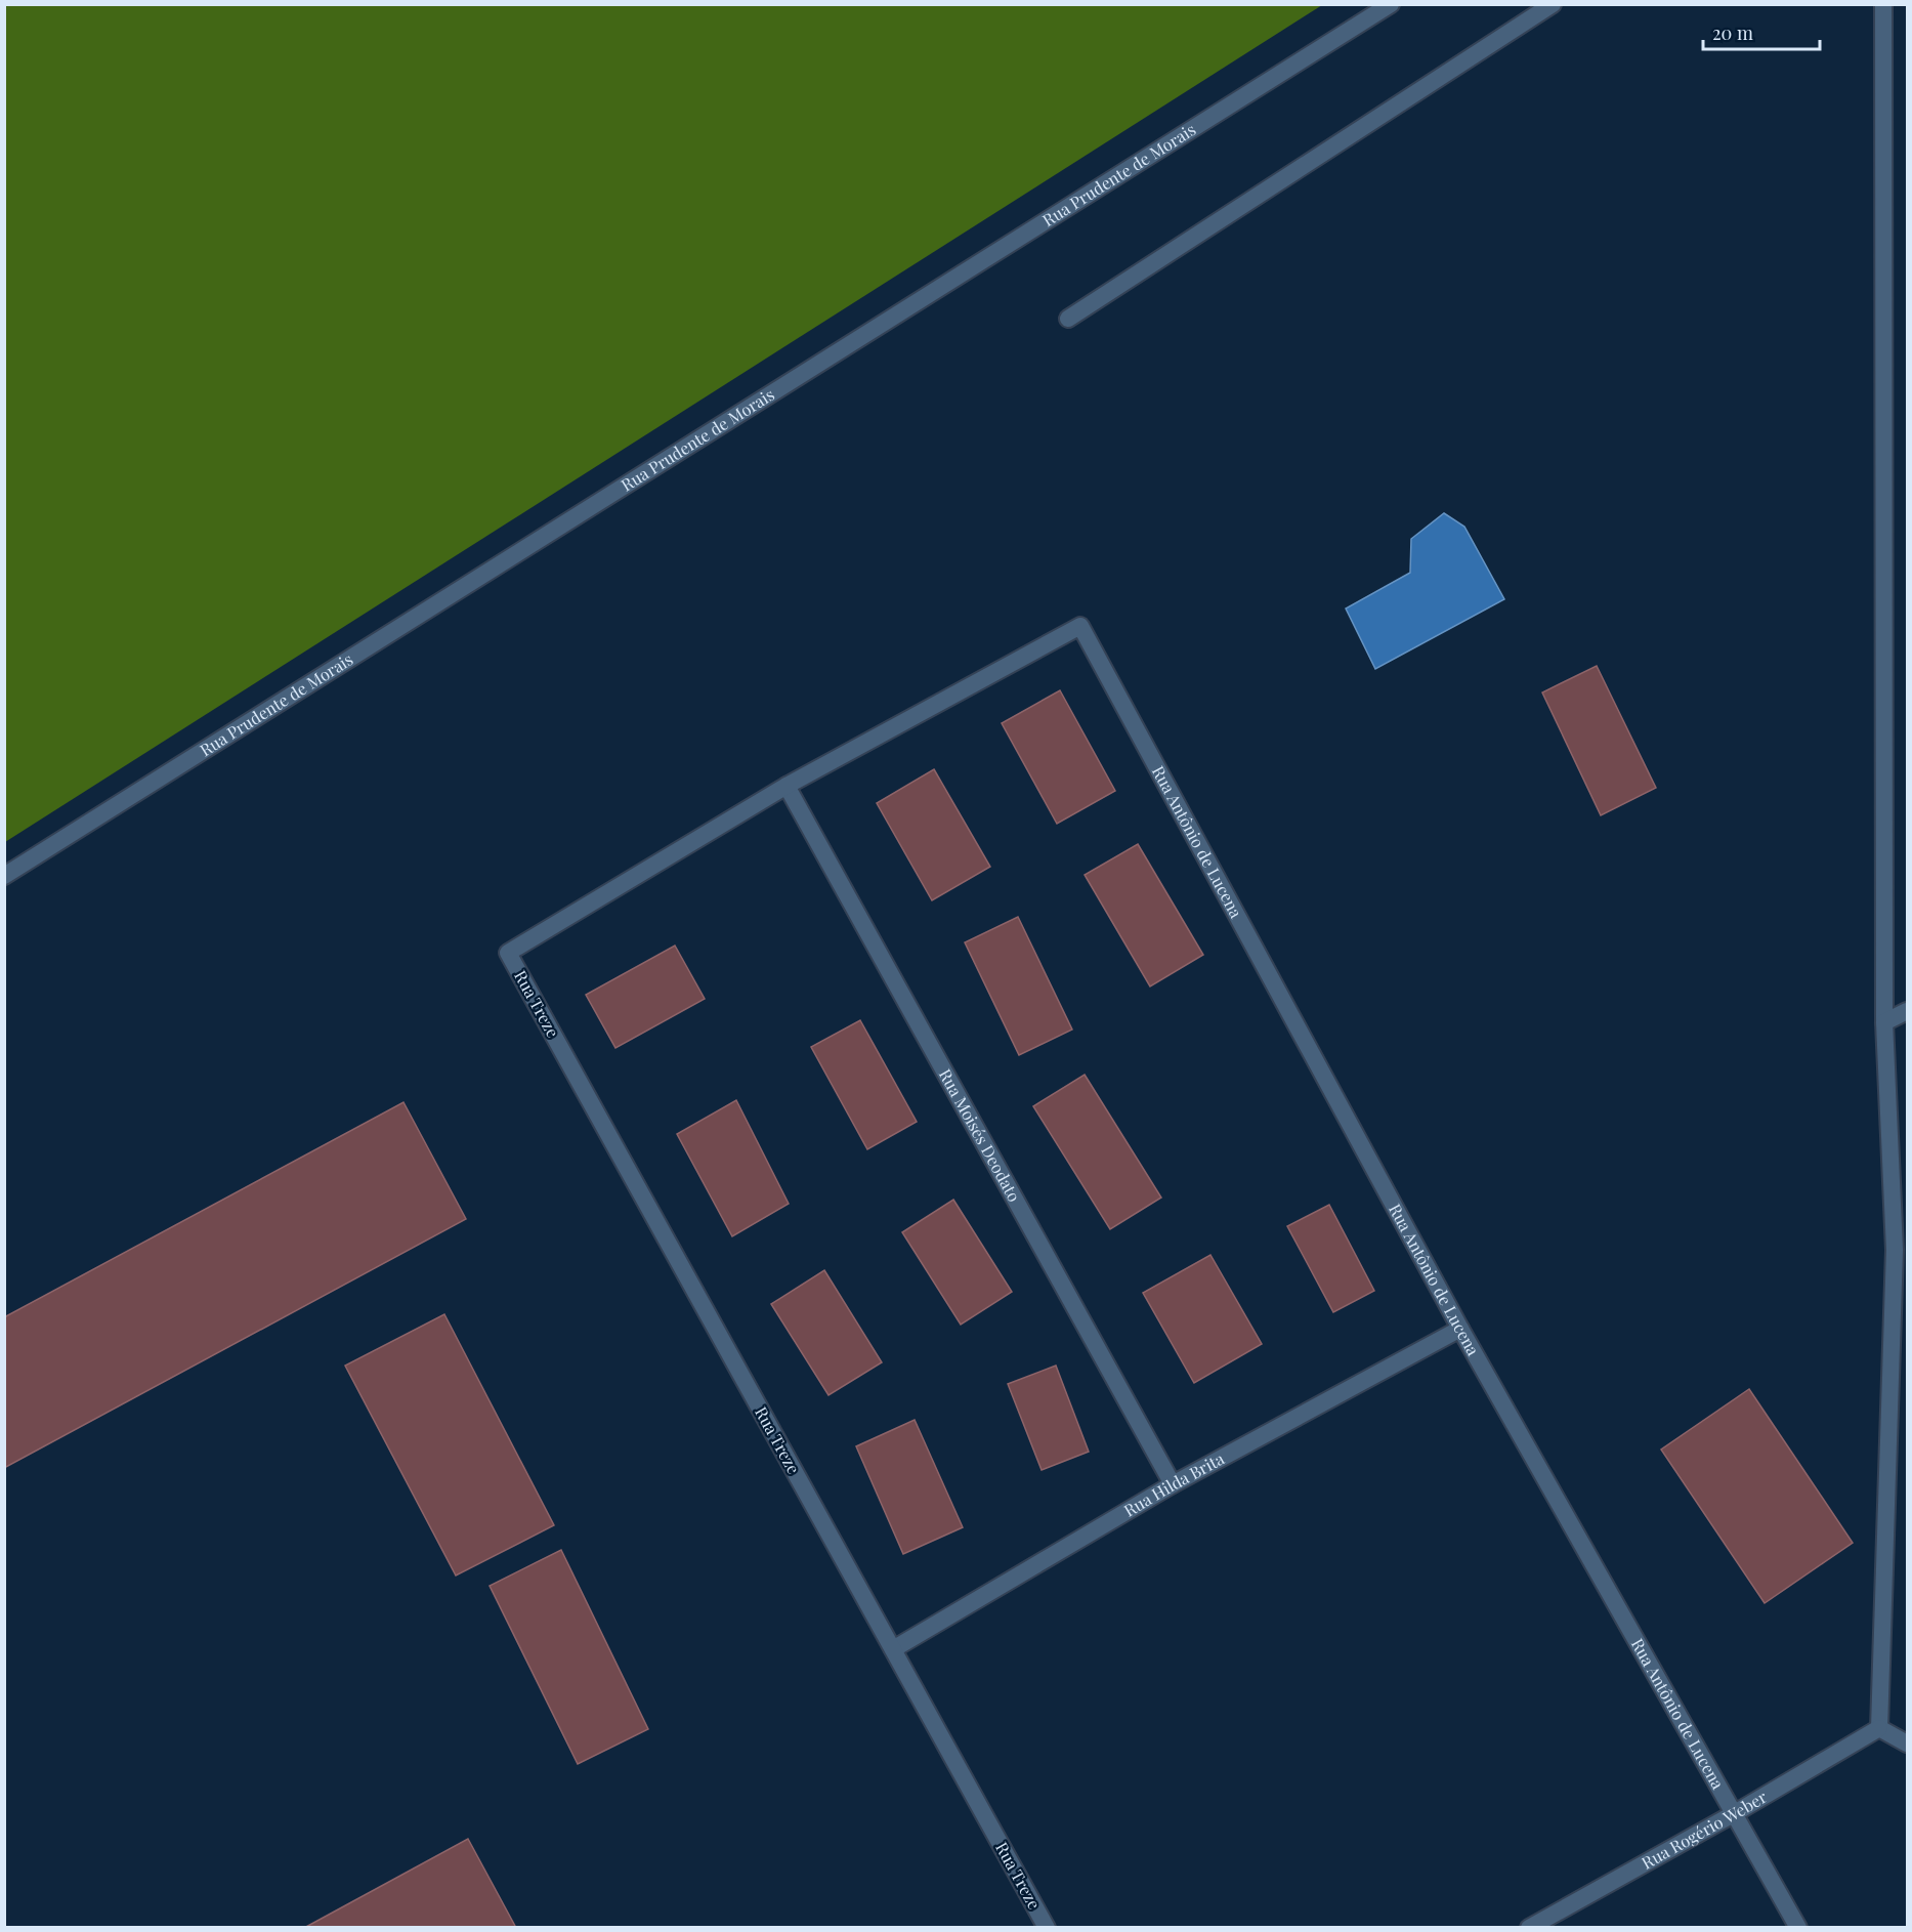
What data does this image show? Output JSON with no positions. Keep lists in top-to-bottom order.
{
  "streets": {
    "street": [
      "Rua Prudente de Morais",
      "Rua Antônio de Lucena",
      "Rua Treze",
      "Rua Moisés Deodato",
      "Rua Hilda Brita",
      "Rua Rogério Weber"
    ]
  },
  "crossings": [
    ["Rua Antônio de Lucena", "Rua Treze"],
    ["Rua Antônio de Lucena", "Rua Moisés Deodato"],
    ["Rua Antônio de Lucena", "Rua Hilda Brita"],
    ["Rua Antônio de Lucena", "Rua Rogério Weber"],
    ["Rua Treze", "Rua Moisés Deodato"],
    ["Rua Treze", "Rua Hilda Brita"],
    ["Rua Moisés Deodato", "Rua Hilda Brita"]
  ],
  "scale_bar": "20 m"
}
